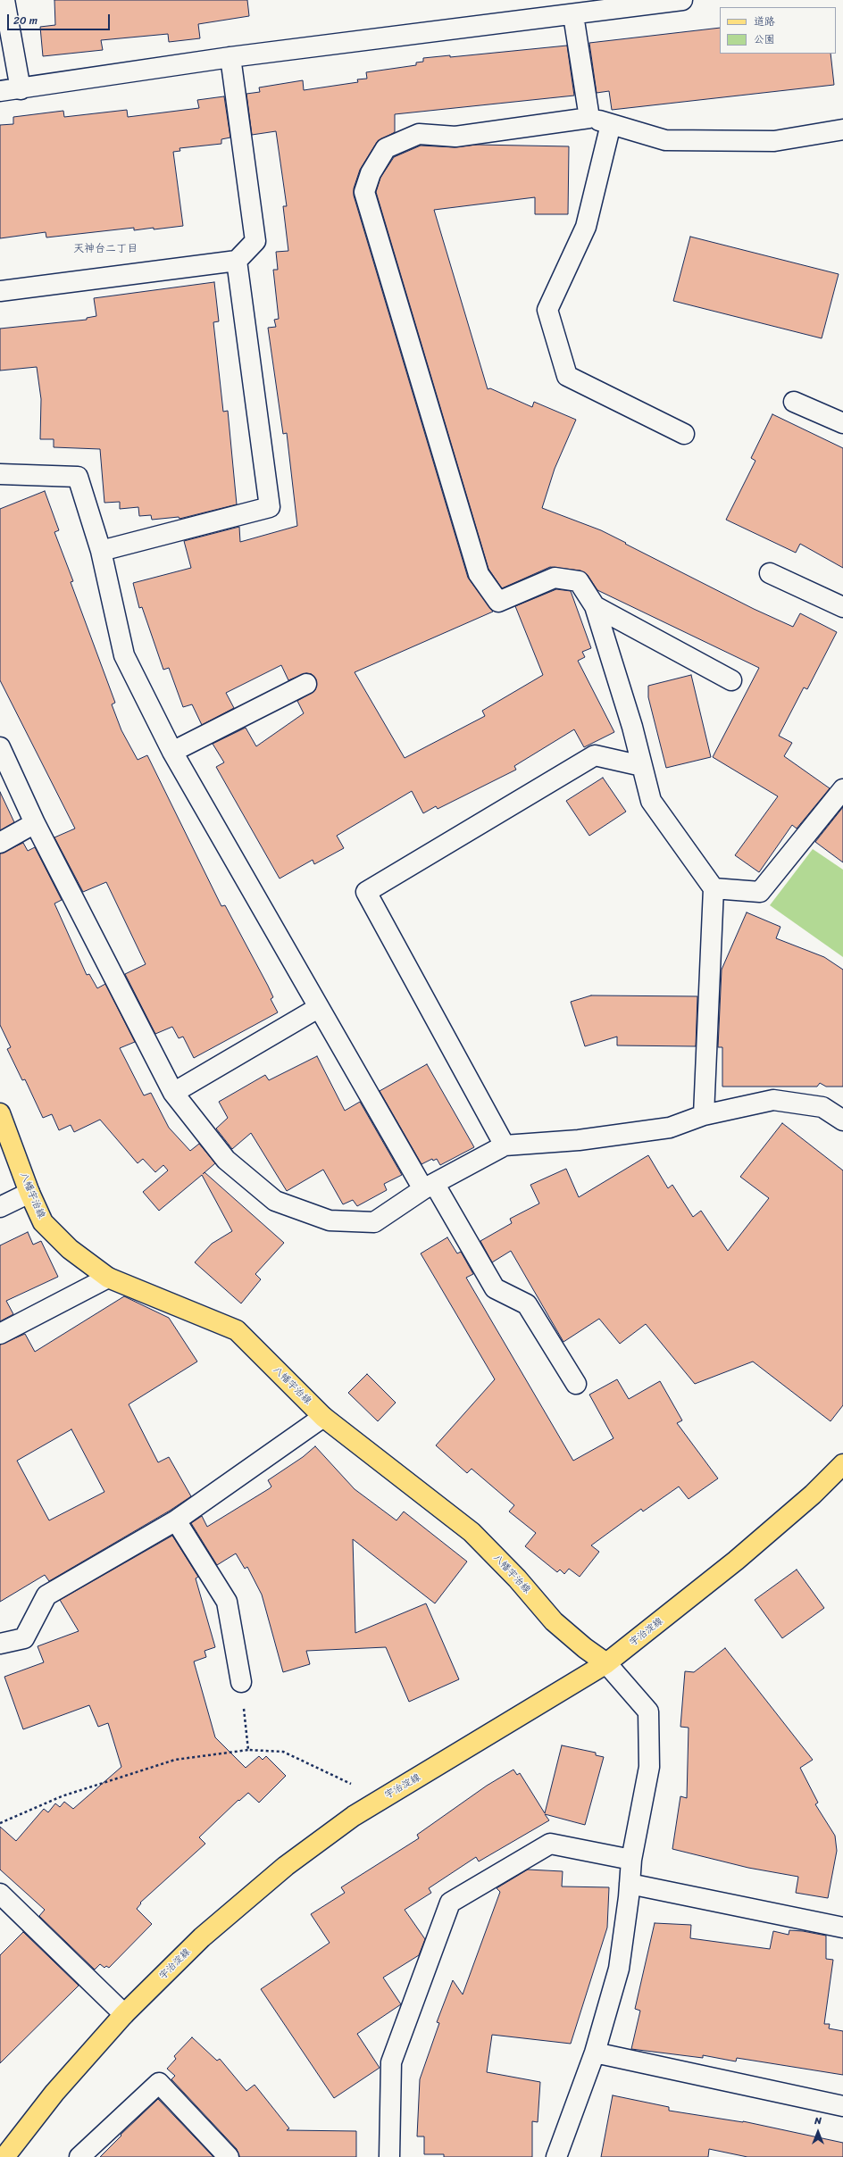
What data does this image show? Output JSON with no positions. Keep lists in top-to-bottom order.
{
  "streets": {
    "main road": ["八幡宇治線", "宇治淀線"]
  },
  "crossings": [
    ["八幡宇治線", "宇治淀線"]
  ],
  "districts": ["天神台二丁目"],
  "legend": ["道路", "公園"],
  "scale_bar": "20 m",
  "north": "top"
}
